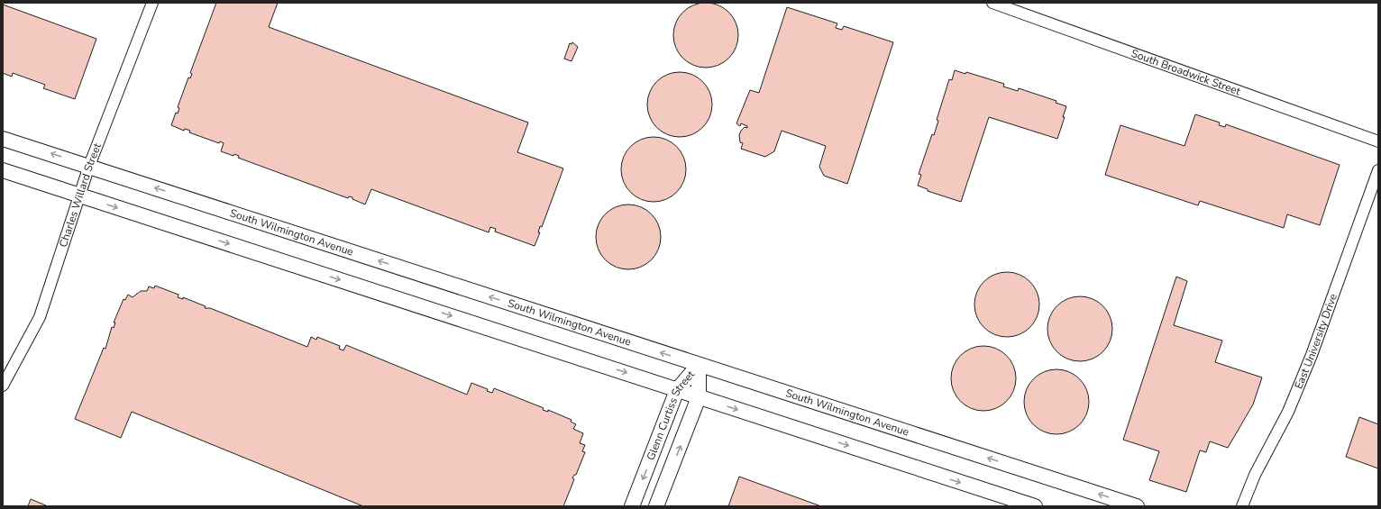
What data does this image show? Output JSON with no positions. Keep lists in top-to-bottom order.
{
  "streets": {
    "main road": ["South Wilmington Avenue", "Glenn Curtiss Street"],
    "street": ["South Broadwick Street", "Charles Willard Street", "East University Drive"]
  },
  "crossings": [
    ["Charles Willard Street", "South Wilmington Avenue"],
    ["South Wilmington Avenue", "Glenn Curtiss Street"]
  ]
}
